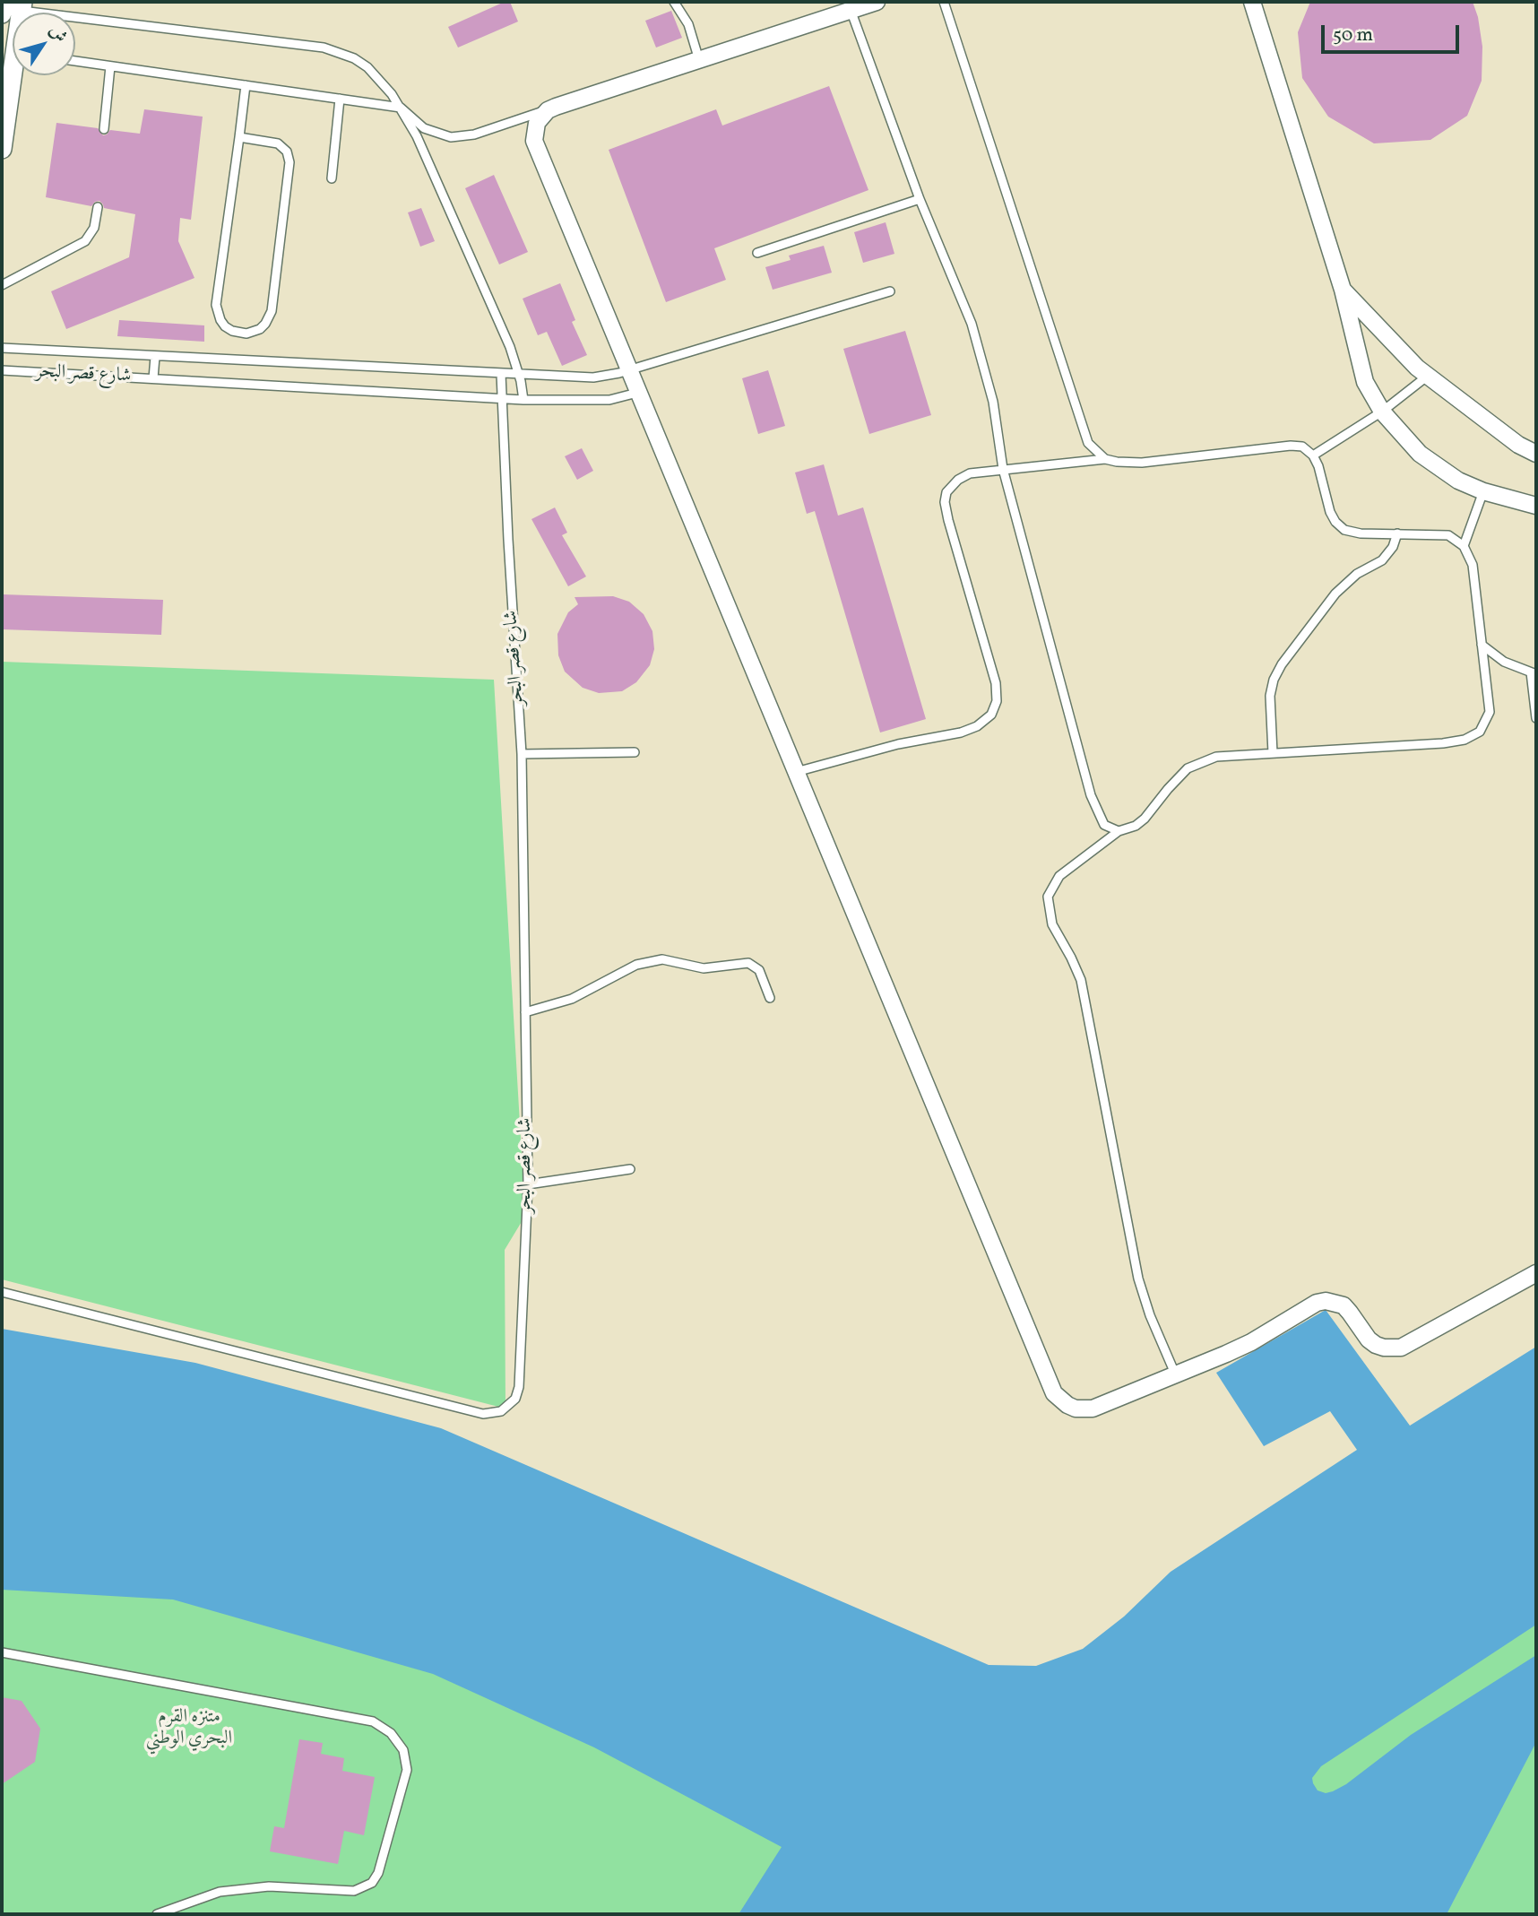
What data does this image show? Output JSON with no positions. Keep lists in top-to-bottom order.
{
  "streets": {
    "lane": ["شارع قصر البحر"]
  },
  "parks": ["متنزه القرم البحري الوطني"],
  "scale_bar": "50 m",
  "north": "top right"
}
